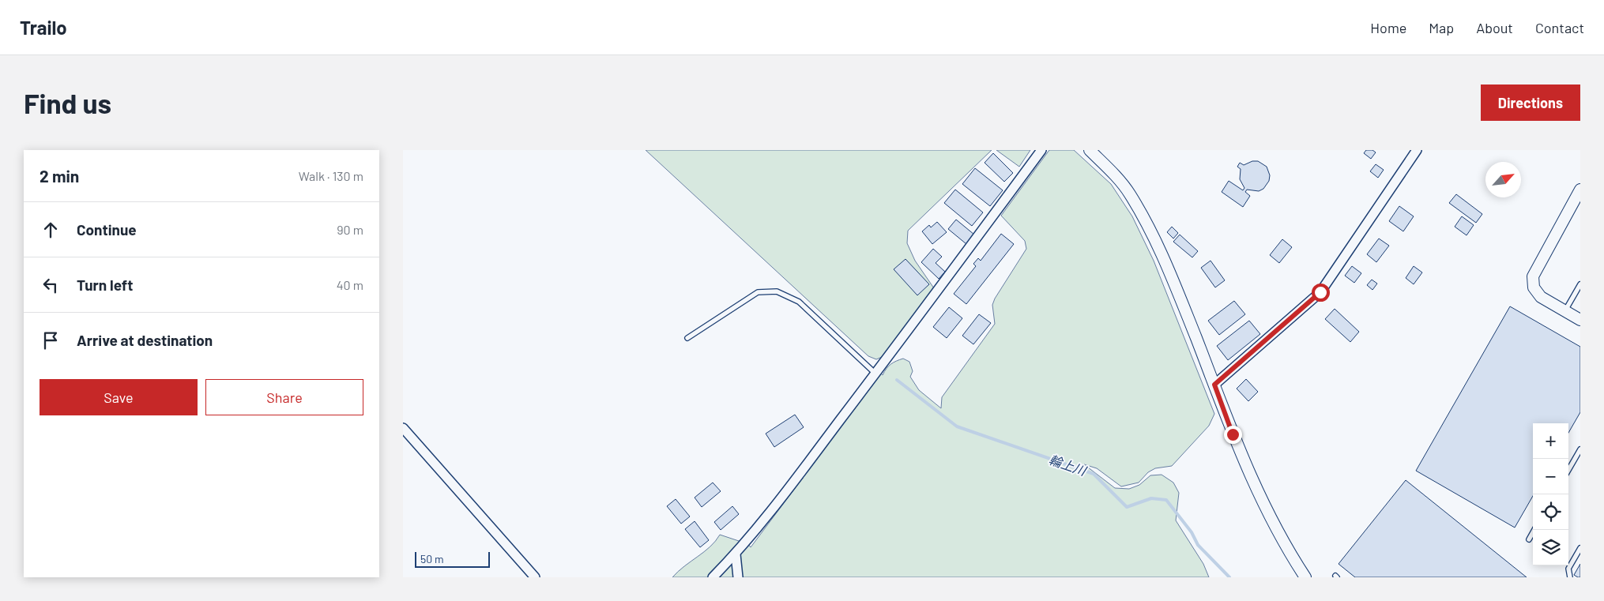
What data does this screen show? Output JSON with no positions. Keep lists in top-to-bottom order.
{
  "water": ["輪上川"],
  "scale_bar": "50 m",
  "north": "top right",
  "page": {
    "header": "Trailo",
    "nav": [
      "Home",
      "Map",
      "About",
      "Contact"
    ],
    "buttons": [
      "Directions",
      ["Save", "Share"]
    ],
    "title": "Find us",
    "heading": ["2 min", "Walk · 130 m"],
    "list": [
      ["Continue", "90 m"],
      ["Turn left", "40 m"],
      "Arrive at destination"
    ],
    "map_buttons": ["+", "−"],
    "scale": "50 m"
  }
}
